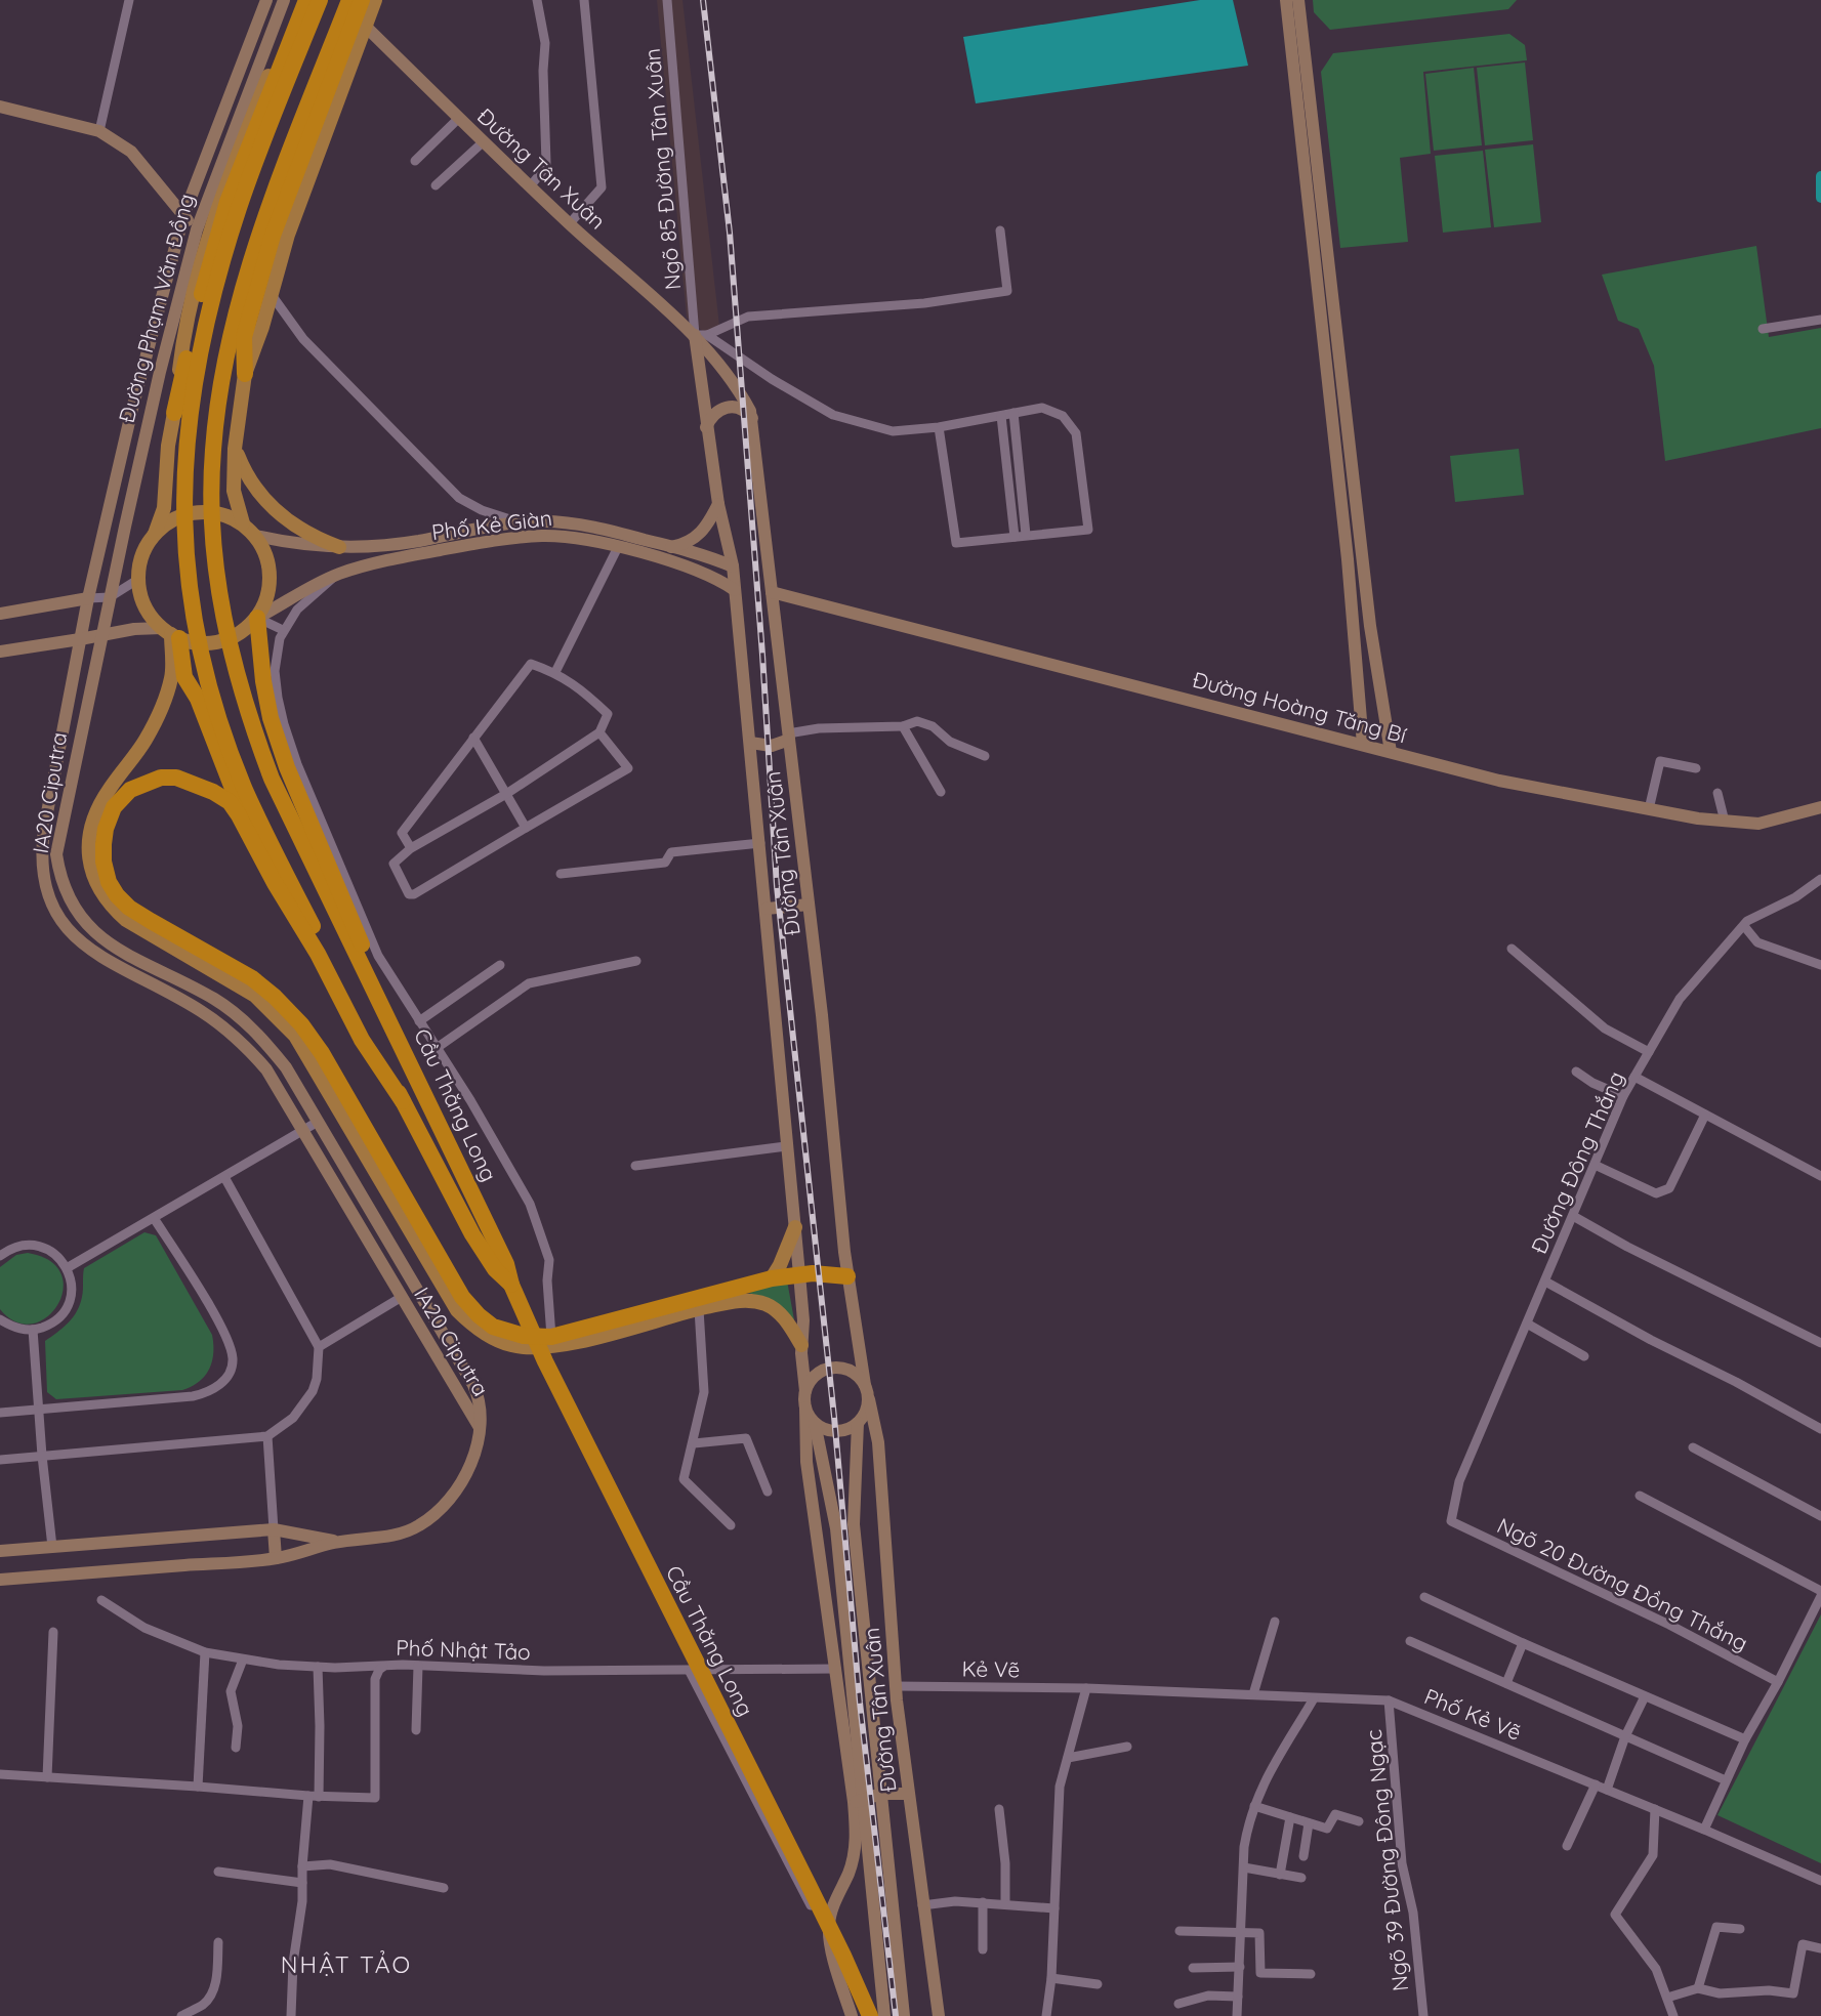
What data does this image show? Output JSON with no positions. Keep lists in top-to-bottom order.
{
  "streets": {
    "highway": ["Cầu Thăng Long"],
    "main road": ["Đường Phạm Văn Đồng"],
    "street": [
      "Đường Tân Xuân",
      "Ngõ 85 Đường Tân Xuân",
      "Phố Kẻ Giàn",
      "Đường Hoàng Tăng Bí",
      "IA20 Ciputra",
      "Đường Đông Thắng",
      "Ngõ 20 Đường Đồng Thắng",
      "Phố Nhật Tảo",
      "Kẻ Vẽ",
      "Phố Kẻ Vẽ",
      "Ngõ 39 Đường Đông Ngạc"
    ]
  },
  "crossings": [
    ["Đường Tân Xuân", "Ngõ 85 Đường Tân Xuân"],
    ["Đường Tân Xuân", "Phố Kẻ Giàn"],
    ["Đường Tân Xuân", "Đường Hoàng Tăng Bí"],
    ["Đường Tân Xuân", "Phố Nhật Tảo"],
    ["Đường Tân Xuân", "Kẻ Vẽ"],
    ["Đường Phạm Văn Đồng", "Phố Kẻ Giàn"],
    ["Đường Phạm Văn Đồng", "IA20 Ciputra"],
    ["Đường Đông Thắng", "Ngõ 20 Đường Đồng Thắng"],
    ["Kẻ Vẽ", "Phố Kẻ Vẽ"],
    ["Phố Kẻ Vẽ", "Ngõ 39 Đường Đông Ngạc"]
  ],
  "districts": ["NHẬT TẢO"]
}
